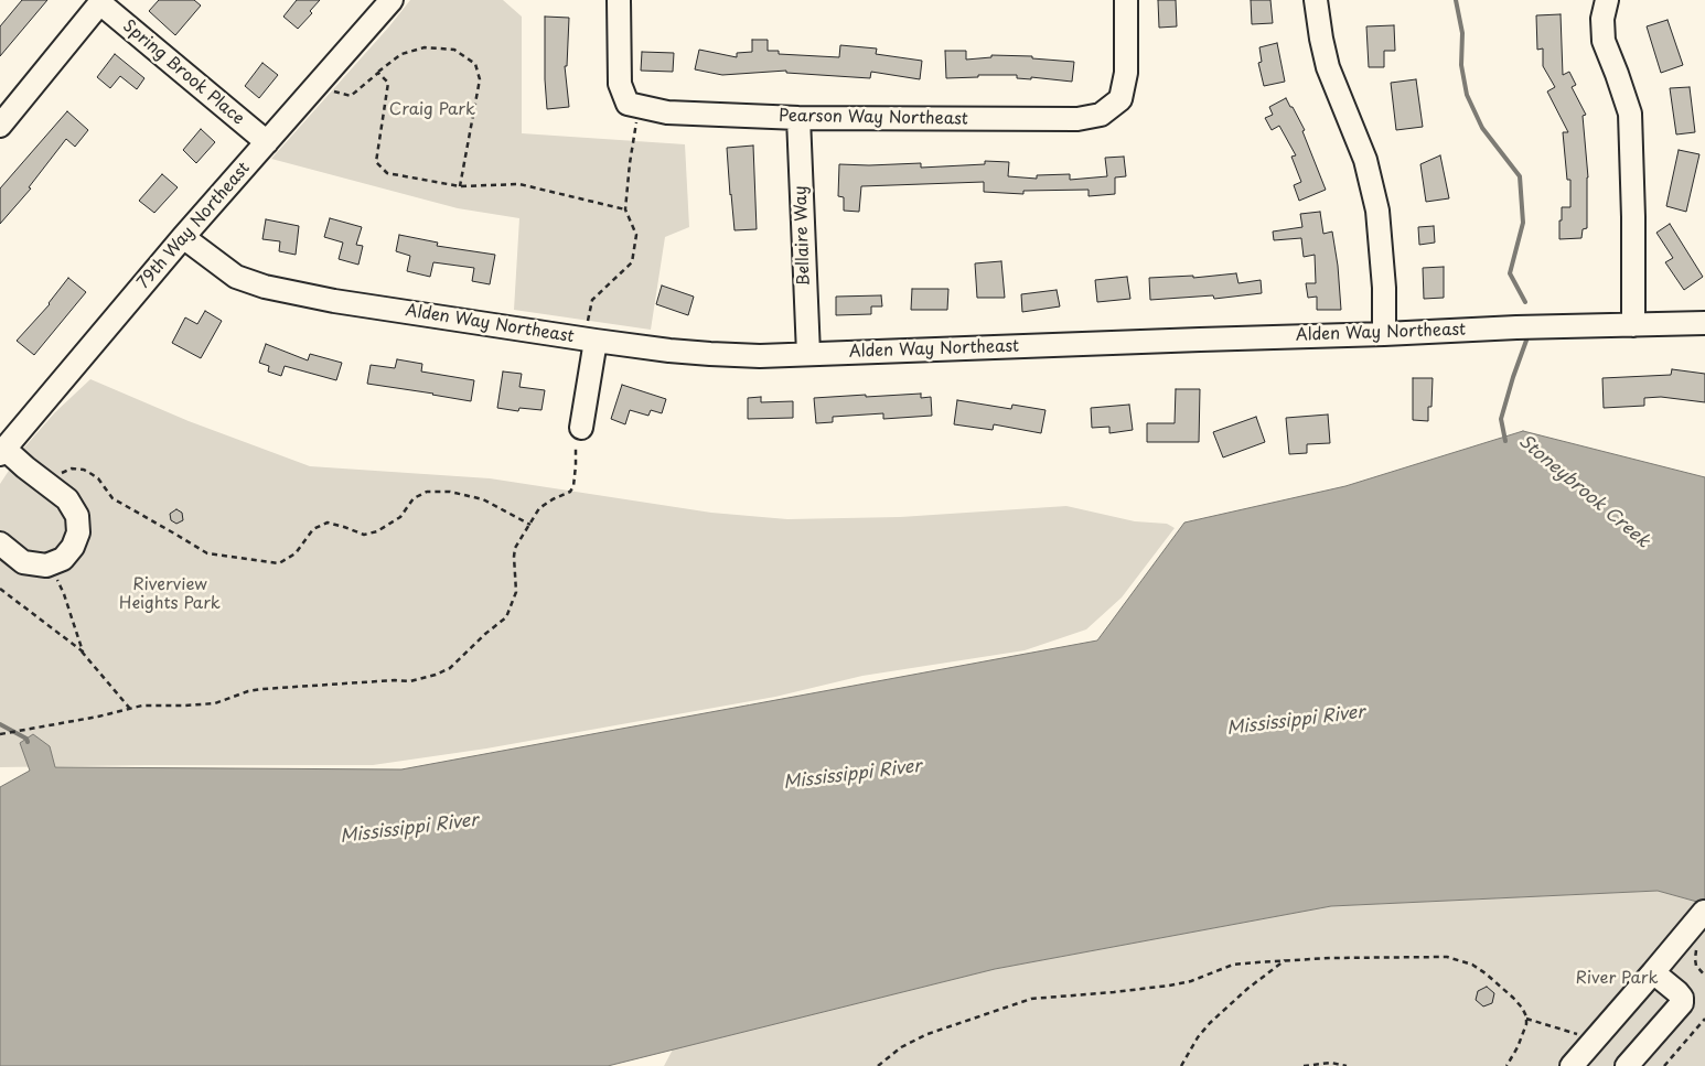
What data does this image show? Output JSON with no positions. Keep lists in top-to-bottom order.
{
  "streets": {
    "street": [
      "Spring Brook Place",
      "Pearson Way Northeast",
      "79th Way Northeast",
      "Bellaire Way",
      "Alden Way Northeast"
    ]
  },
  "crossings": [
    ["Spring Brook Place", "79th Way Northeast"],
    ["Pearson Way Northeast", "Bellaire Way"],
    ["79th Way Northeast", "Alden Way Northeast"],
    ["Bellaire Way", "Alden Way Northeast"]
  ],
  "water": ["Stoneybrook Creek", "Mississippi River"],
  "parks": ["Craig Park", "Riverview Heights Park", "River Park"]
}
